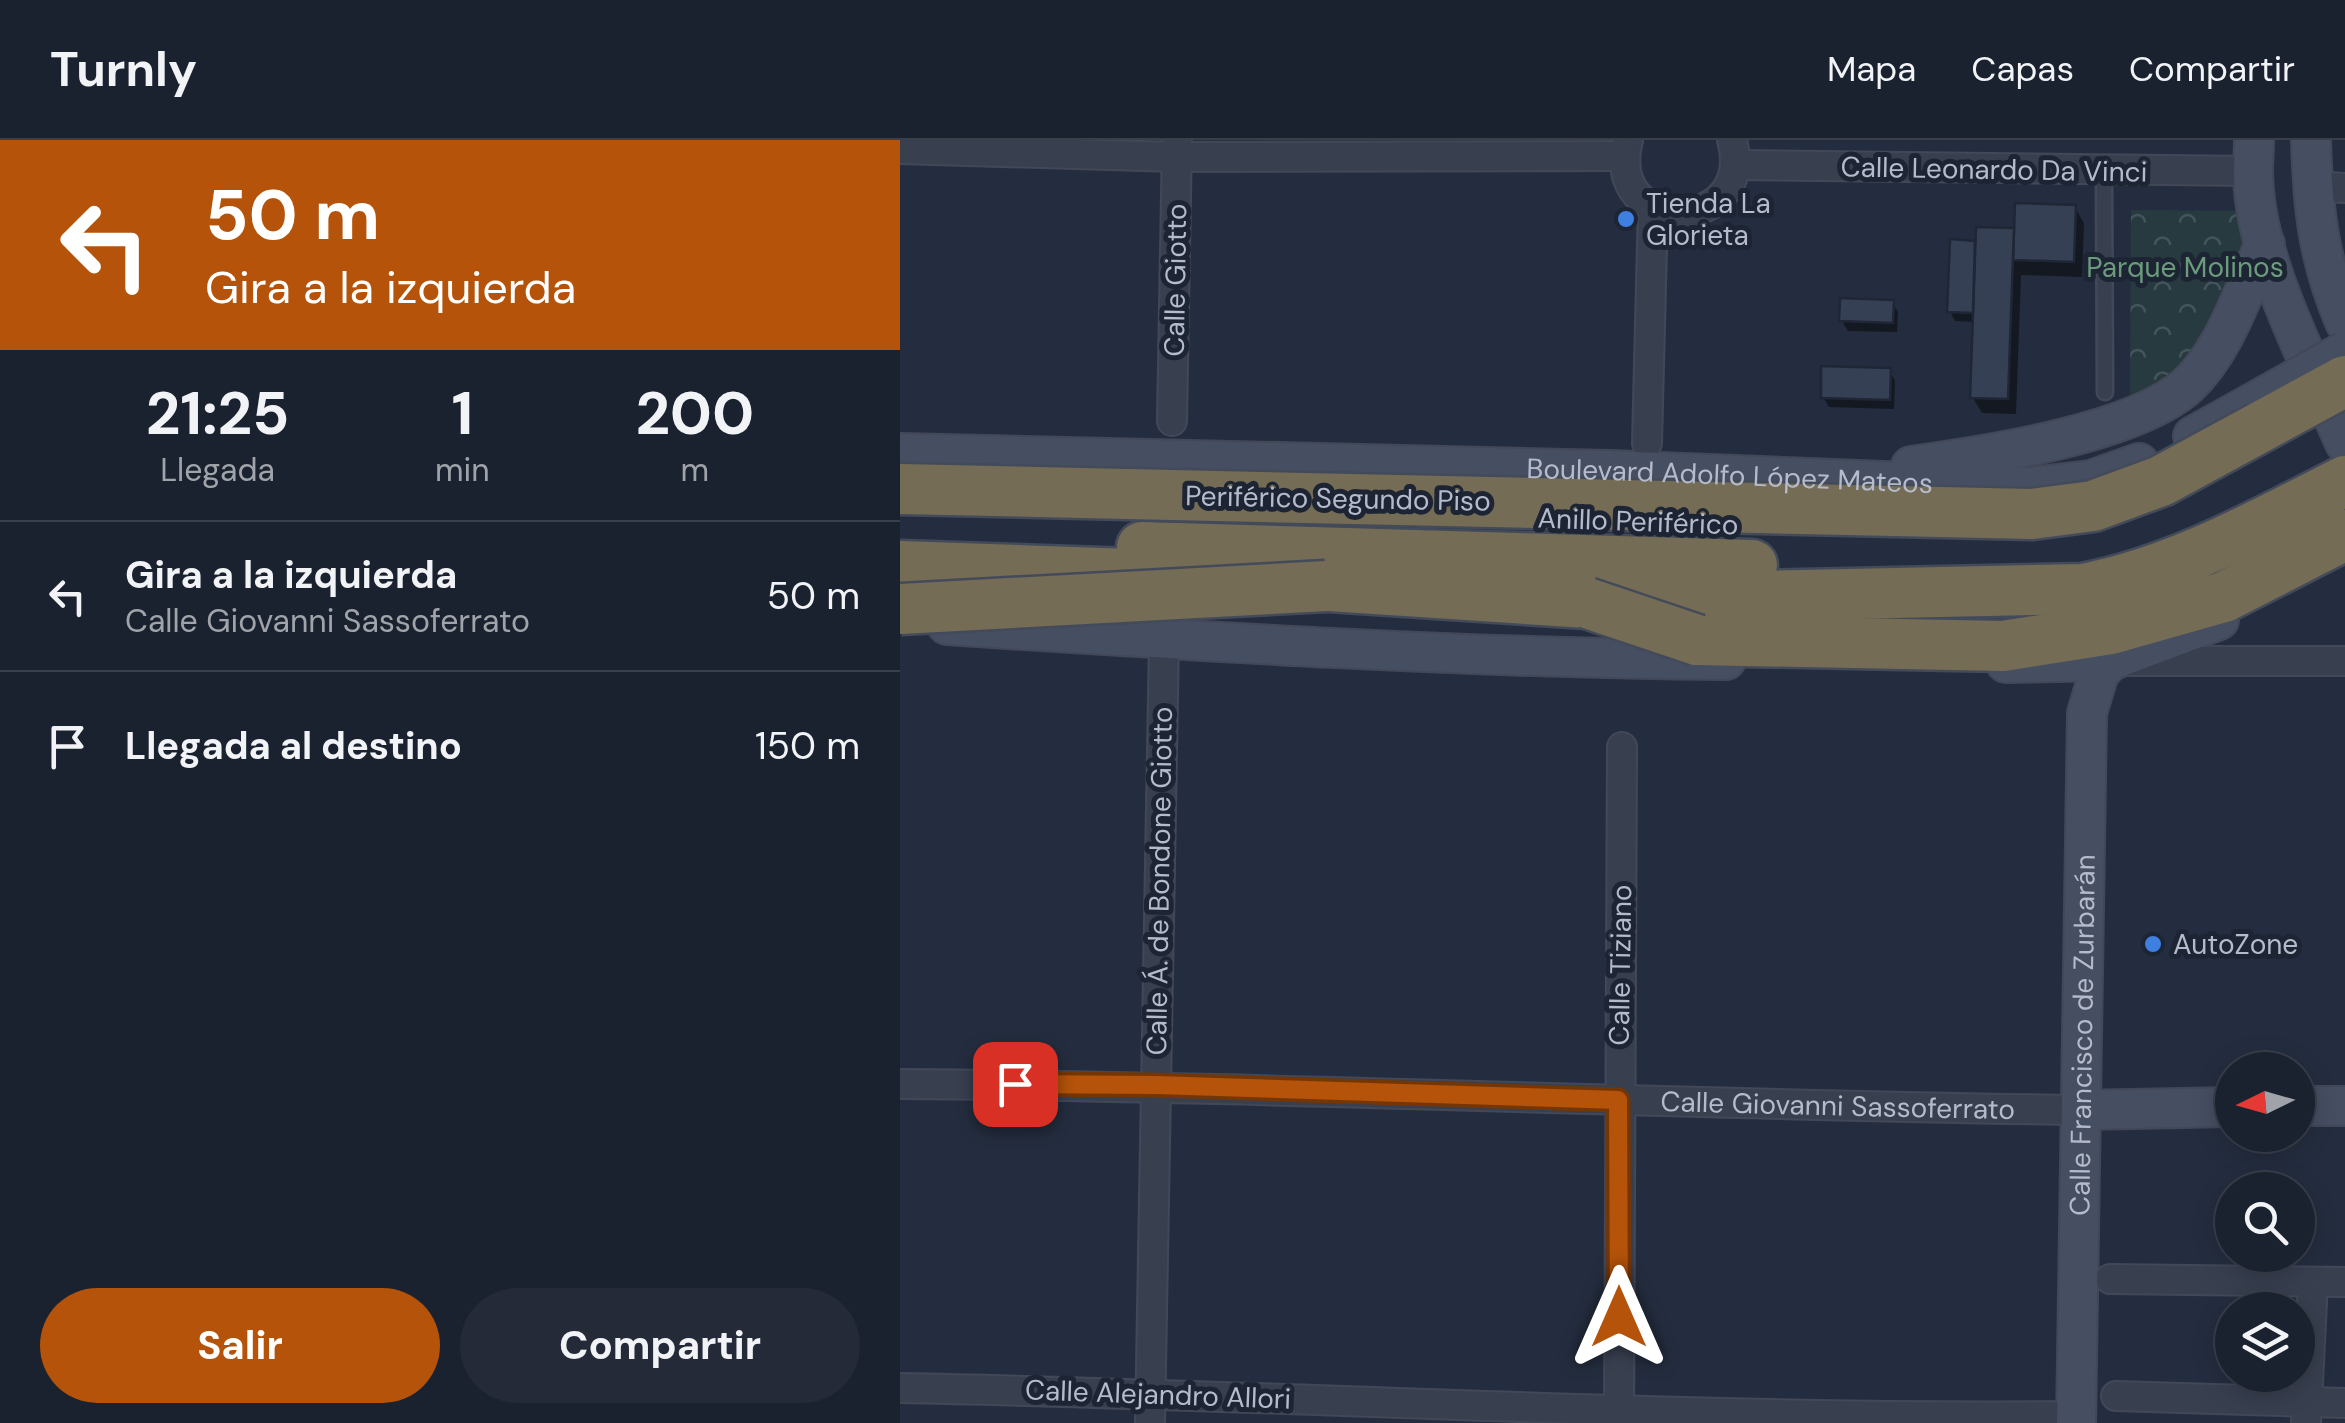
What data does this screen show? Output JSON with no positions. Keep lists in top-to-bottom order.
{
  "streets": {
    "highway": ["Periférico Segundo Piso", "Anillo Periférico"],
    "main road": ["Boulevard Adolfo López Mateos", "Calle Francisco de Zurbarán", "Calle Giovanni Sassoferrato"],
    "street": [
      "Calle Leonardo Da Vinci",
      "Calle Giotto",
      "Calle Á. de Bondone Giotto",
      "Calle Tiziano",
      "Calle Alejandro Allori"
    ]
  },
  "crossings": [
    ["Boulevard Adolfo López Mateos", "Anillo Periférico"],
    ["Periférico Segundo Piso", "Anillo Periférico"],
    ["Calle Á. de Bondone Giotto", "Calle Giovanni Sassoferrato"],
    ["Calle Á. de Bondone Giotto", "Calle Alejandro Allori"],
    ["Calle Tiziano", "Calle Giovanni Sassoferrato"],
    ["Calle Tiziano", "Calle Alejandro Allori"],
    ["Calle Francisco de Zurbarán", "Calle Giovanni Sassoferrato"],
    ["Calle Francisco de Zurbarán", "Calle Alejandro Allori"]
  ],
  "parks": ["Parque Molinos"],
  "places": ["Tienda La Glorieta", "AutoZone"],
  "north": "left",
  "page": {
    "header": "Turnly",
    "nav": ["Mapa", "Capas", "Compartir"],
    "turn": ["50 m", "Gira a la izquierda"],
    "eta": [
      "21:25",
      "Llegada",
      "1",
      "min",
      "200",
      "m"
    ],
    "list": [
      {
        "name": "Gira a la izquierda",
        "note": "Calle Giovanni Sassoferrato",
        "value": "50 m"
      },
      {
        "name": "Llegada al destino",
        "value": "150 m"
      }
    ],
    "buttons": ["Salir", "Compartir"]
  }
}
